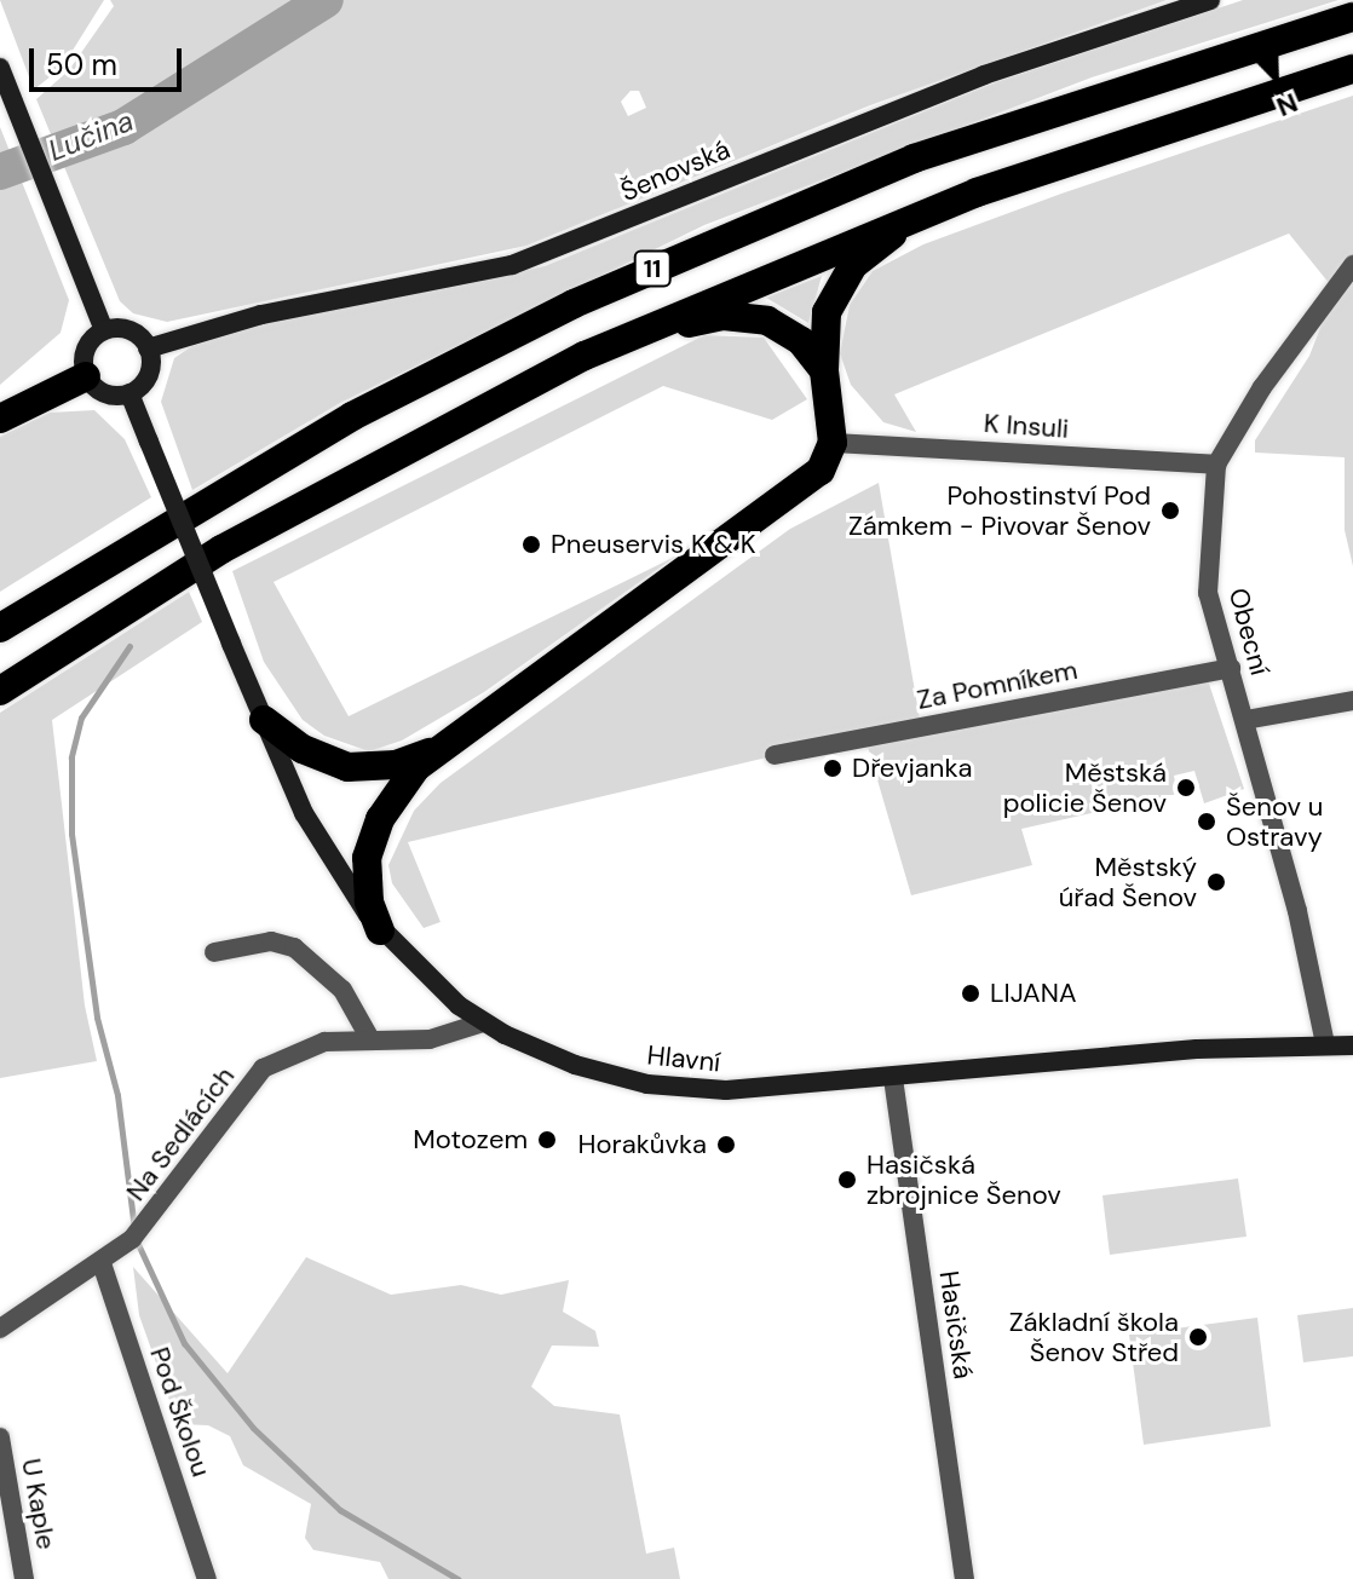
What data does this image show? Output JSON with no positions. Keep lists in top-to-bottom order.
{
  "streets": {
    "highway": ["11"],
    "main road": ["Šenovská", "Hlavní"],
    "street": [
      "K Insuli",
      "Obecní",
      "Za Pomníkem",
      "Na Sedlácích",
      "Hasičská",
      "Pod Školou",
      "U Kaple"
    ]
  },
  "crossings": [
    ["Šenovská", "Hlavní"],
    ["K Insuli", "Obecní"],
    ["Obecní", "Za Pomníkem"],
    ["Obecní", "Hlavní"],
    ["Hlavní", "Na Sedlácích"],
    ["Hlavní", "Hasičská"],
    ["Na Sedlácích", "Pod Školou"]
  ],
  "water": ["Lučina"],
  "places": [
    "Pohostinství Pod Zámkem - Pivovar Šenov",
    "Pneuservis K & K",
    "Dřevjanka",
    "Městská policie Šenov",
    "Šenov u Ostravy",
    "Městský úřad Šenov",
    "LIJANA",
    "Motozem",
    "Horakůvka",
    "Hasičská zbrojnice Šenov",
    "Základní škola Šenov Střed"
  ],
  "scale_bar": "50 m",
  "north": "bottom right"
}
